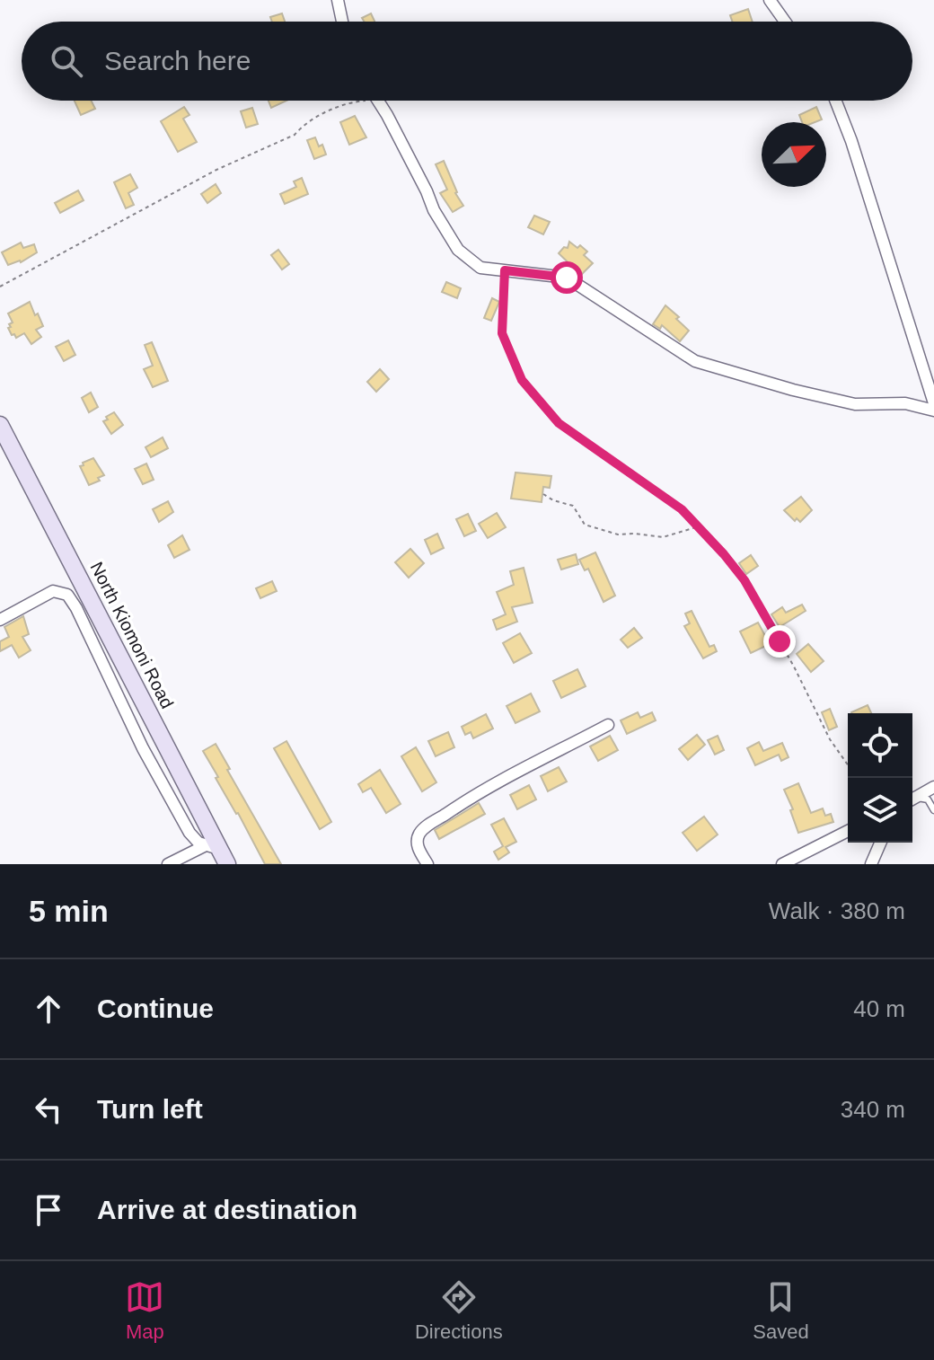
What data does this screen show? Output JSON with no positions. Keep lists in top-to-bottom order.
{
  "streets": {
    "main road": ["North Kiomoni Road"]
  },
  "north": "top right",
  "page": {
    "search": "Search here",
    "heading": ["5 min", "Walk · 380 m"],
    "list": [
      ["Continue", "40 m"],
      ["Turn left", "340 m"],
      "Arrive at destination"
    ],
    "nav": ["Map", "Directions", "Saved"]
  }
}
